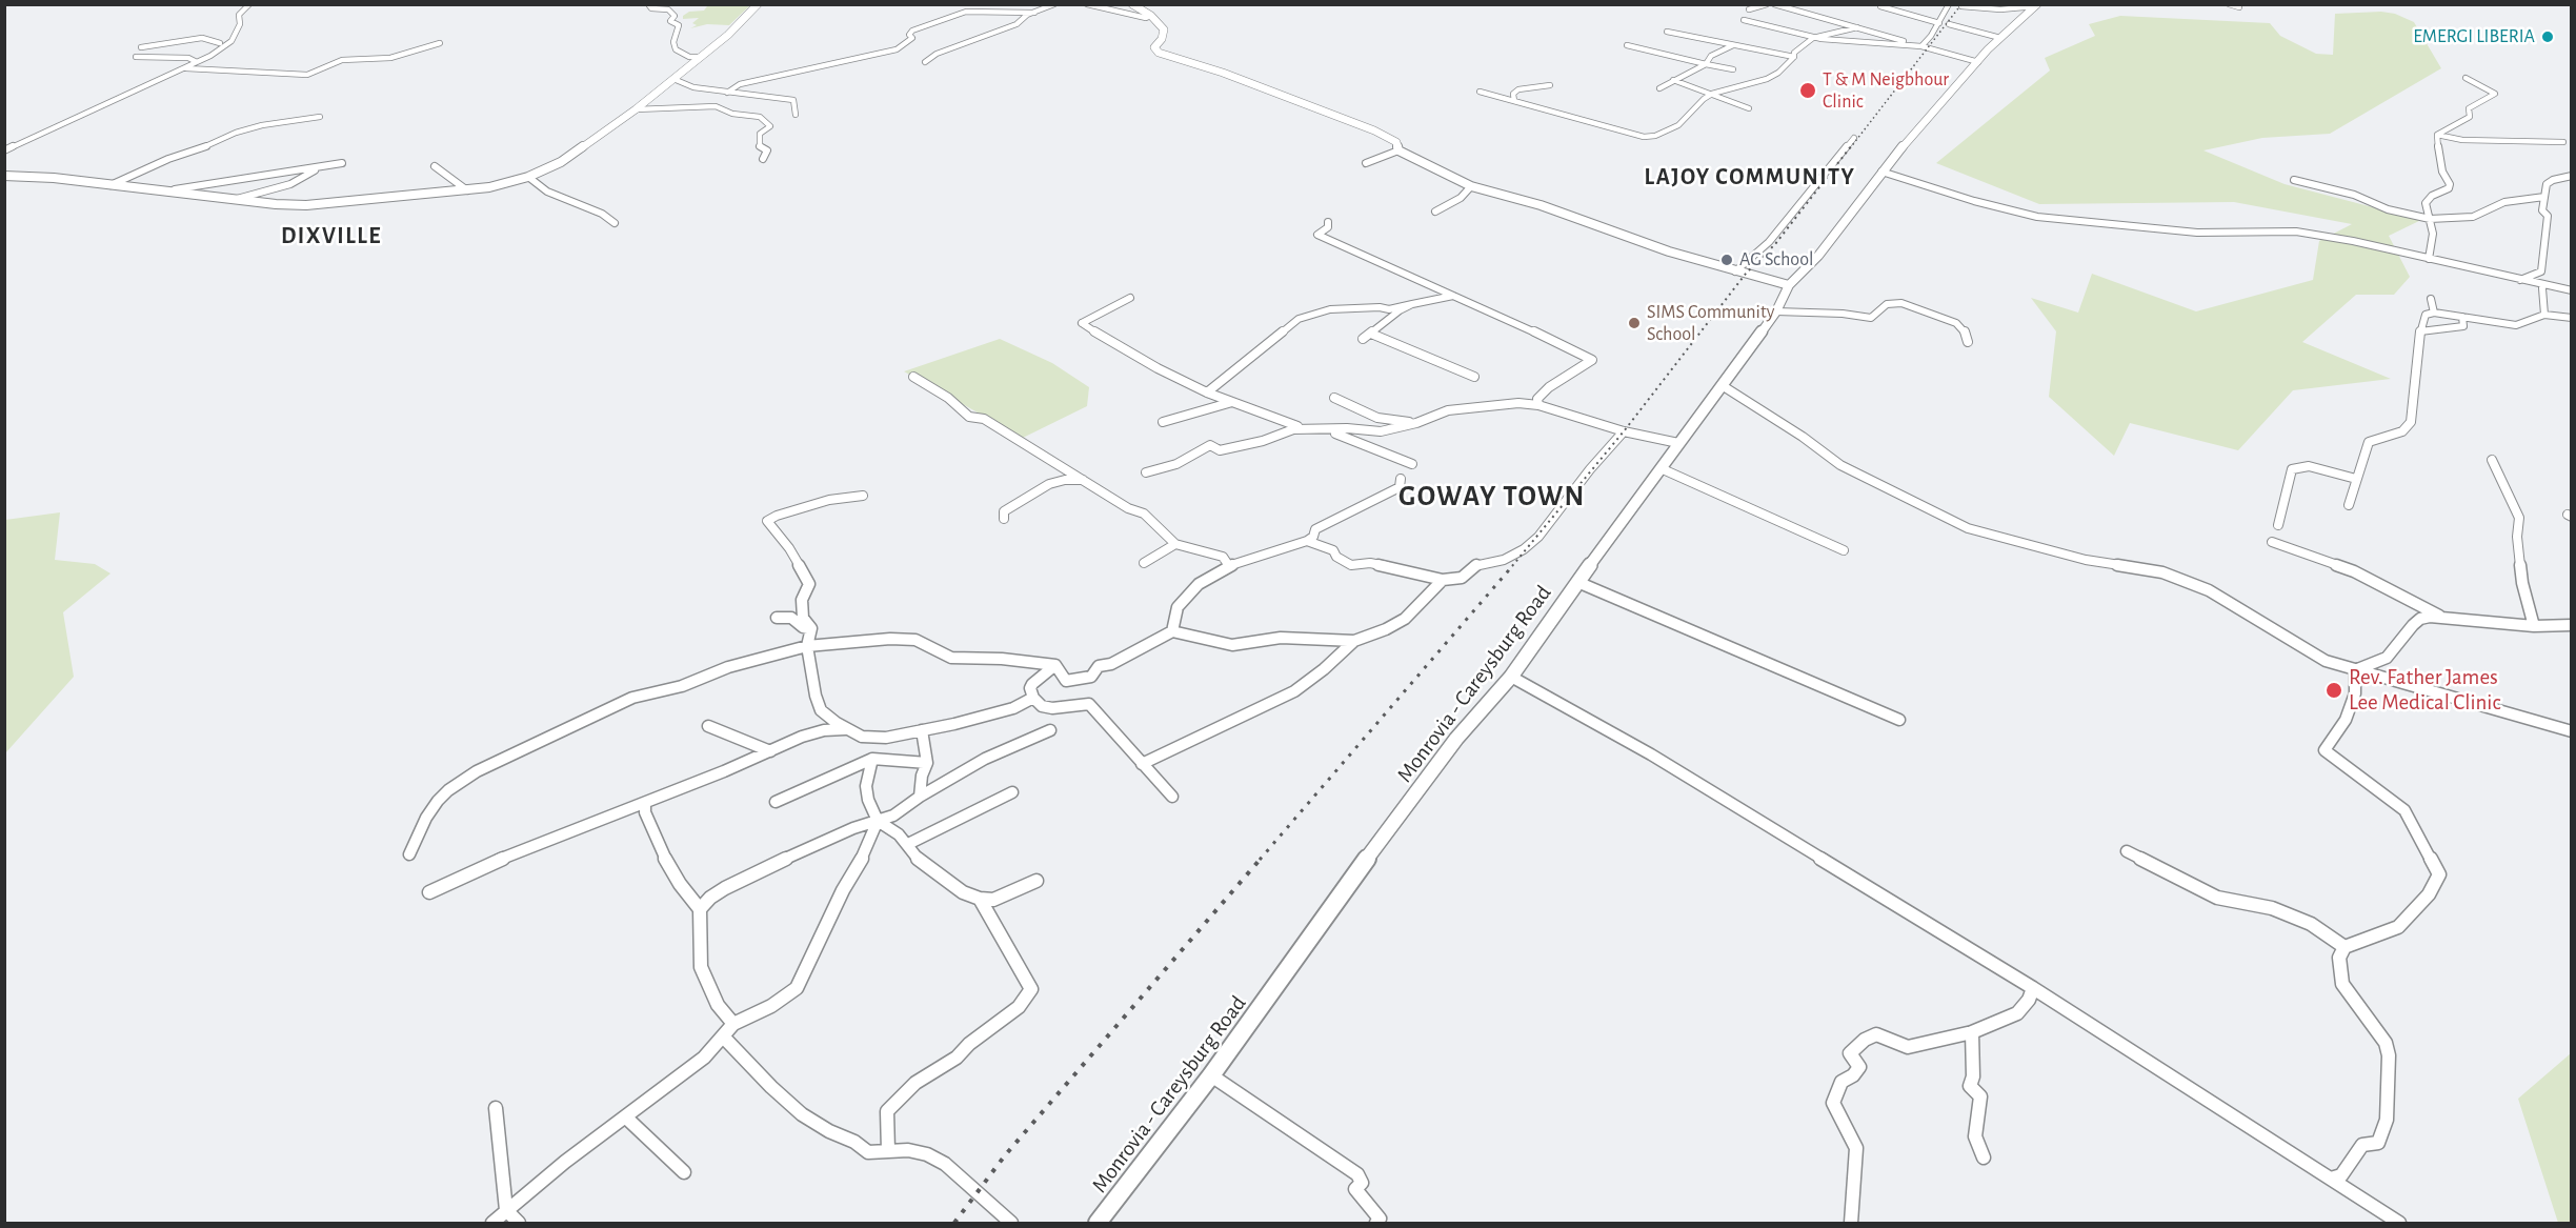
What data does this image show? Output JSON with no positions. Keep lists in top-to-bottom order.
{
  "streets": {
    "main road": ["Monrovia - Careysburg Road"]
  },
  "districts": ["LAJOY COMMUNITY", "DIXVILLE", "GOWAY TOWN"],
  "places": [
    "EMERGI LIBERIA",
    "T & M Neigbhour Clinic",
    "AG School",
    "SIMS Community School",
    "Rev. Father James Lee Medical Clinic"
  ]
}
